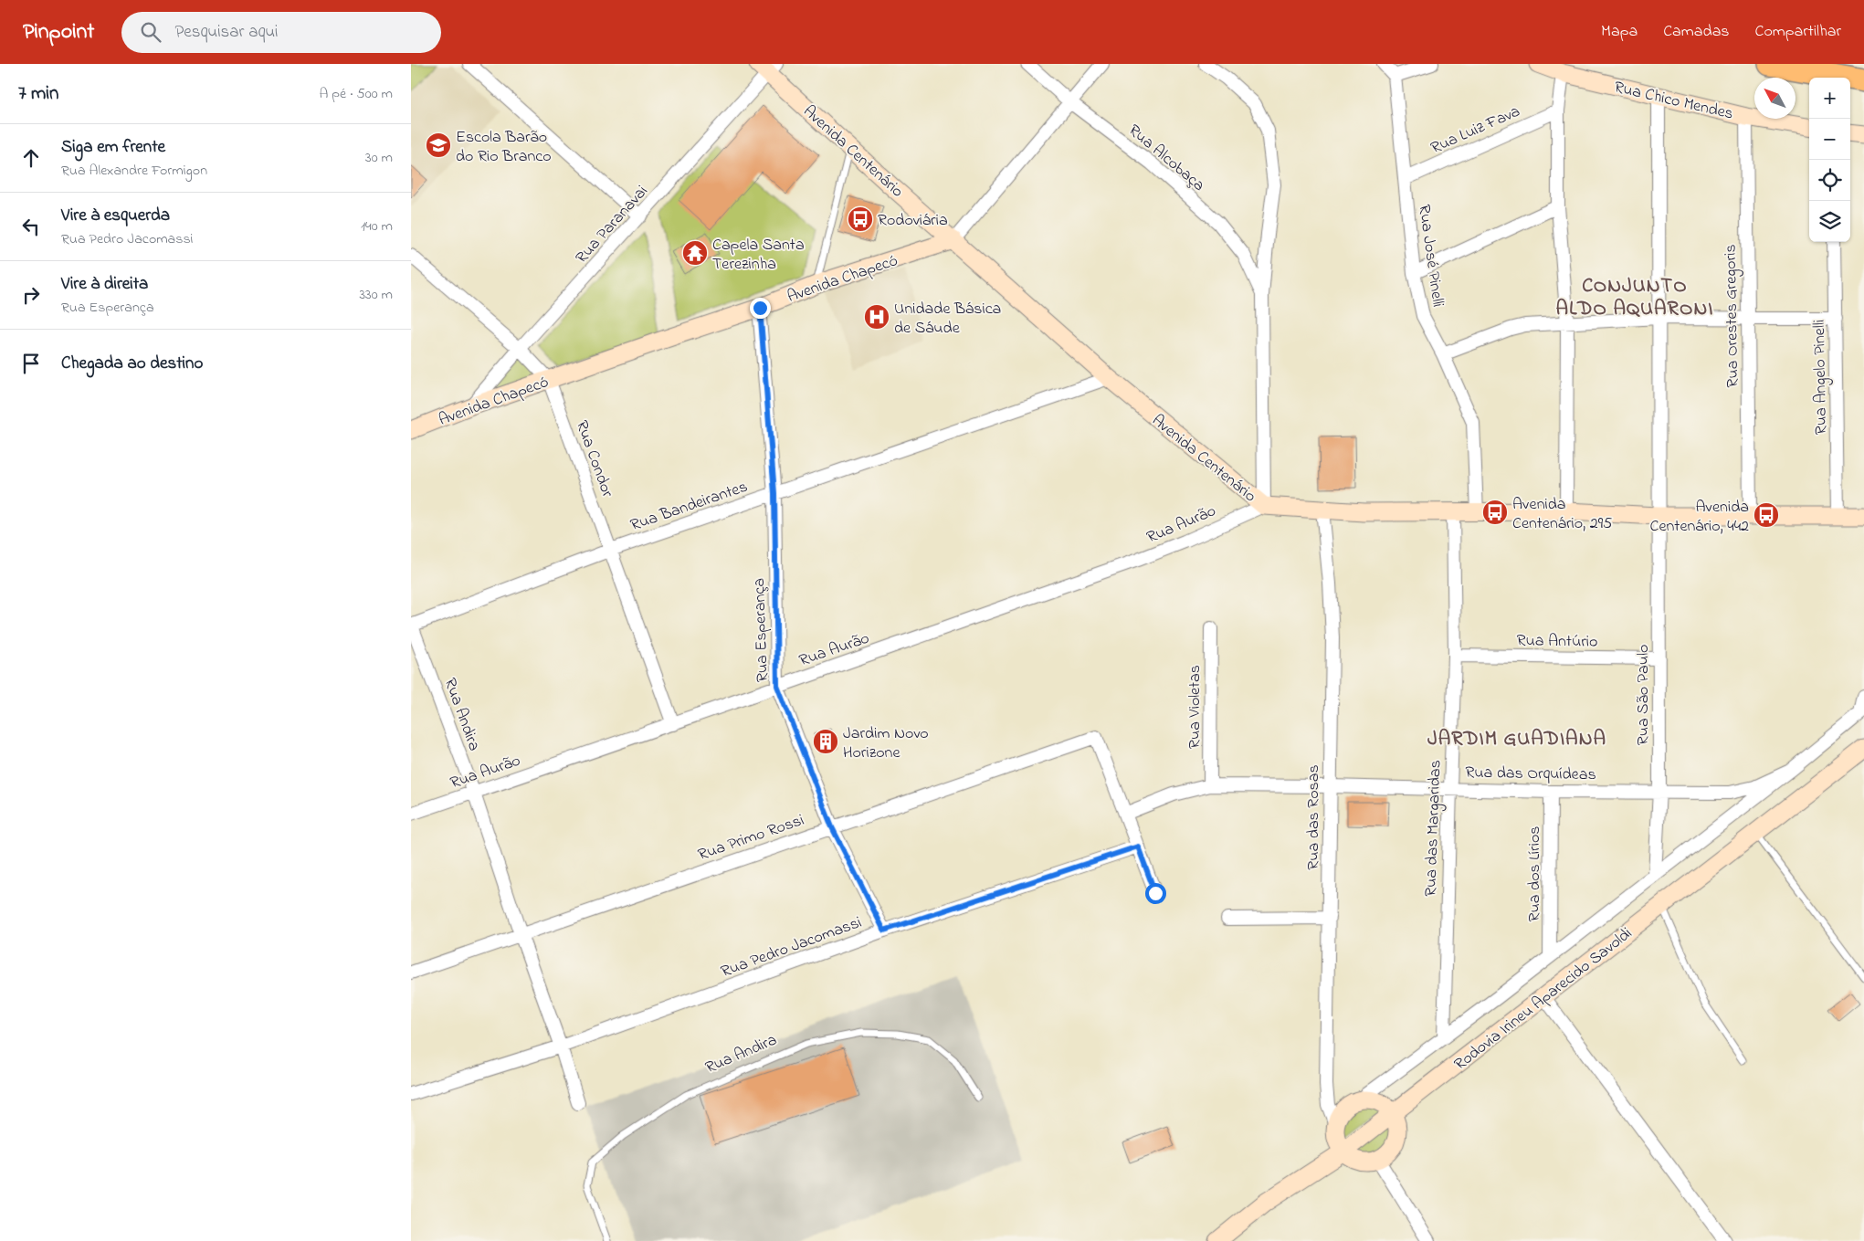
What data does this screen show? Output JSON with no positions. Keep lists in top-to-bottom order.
{
  "streets": {
    "street": [
      "Rua Chico Mendes",
      "Rua Luiz Fava",
      "Avenida Centenário",
      "Rua Alcobaça",
      "Rua Paranavai",
      "Rua José Pinelli",
      "Avenida Chapecó",
      "Rua Orestes Gregoris",
      "Rua Angelo Pinelli",
      "Rua Condor",
      "Rua Bandeirantes",
      "Rua Aurão",
      "Rua Esperança",
      "Rua Antúrio",
      "Rua São Paulo",
      "Rua Violetas",
      "Rua Andira",
      "Rua das Orquídeas",
      "Rua das Rosas",
      "Rua das Margaridas",
      "Rua Primo Rossi",
      "Rua dos Lírios",
      "Rua Pedro Jacomassi",
      "Rodovia Irineu Aparecido Savoldi"
    ]
  },
  "crossings": [
    ["Rua Chico Mendes", "Rua Orestes Gregoris"],
    ["Rua Chico Mendes", "Rua São Paulo"],
    ["Rua Luiz Fava", "Rua José Pinelli"],
    ["Avenida Centenário", "Rua Paranavai"],
    ["Avenida Centenário", "Rua José Pinelli"],
    ["Avenida Centenário", "Avenida Chapecó"],
    ["Avenida Centenário", "Rua Orestes Gregoris"],
    ["Avenida Centenário", "Rua Angelo Pinelli"],
    ["Avenida Centenário", "Rua Bandeirantes"],
    ["Avenida Centenário", "Rua Aurão"],
    ["Avenida Centenário", "Rua São Paulo"],
    ["Avenida Centenário", "Rua das Rosas"],
    ["Avenida Centenário", "Rua das Margaridas"],
    ["Rua Paranavai", "Avenida Chapecó"],
    ["Rua Paranavai", "Rua Condor"],
    ["Avenida Chapecó", "Rua Condor"],
    ["Avenida Chapecó", "Rua Esperança"],
    ["Rua Condor", "Rua Bandeirantes"],
    ["Rua Condor", "Rua Aurão"],
    ["Rua Bandeirantes", "Rua Esperança"],
    ["Rua Bandeirantes", "Rua Andira"],
    ["Rua Aurão", "Rua Esperança"],
    ["Rua Aurão", "Rua Andira"],
    ["Rua Esperança", "Rua Primo Rossi"],
    ["Rua Esperança", "Rua Pedro Jacomassi"],
    ["Rua Antúrio", "Rua São Paulo"],
    ["Rua Antúrio", "Rua das Margaridas"],
    ["Rua São Paulo", "Rua das Orquídeas"],
    ["Rua Violetas", "Rua das Orquídeas"],
    ["Rua Andira", "Rua Primo Rossi"],
    ["Rua Andira", "Rua Pedro Jacomassi"],
    ["Rua das Orquídeas", "Rua das Rosas"],
    ["Rua das Orquídeas", "Rua das Margaridas"],
    ["Rua das Orquídeas", "Rua Primo Rossi"],
    ["Rua das Orquídeas", "Rua dos Lírios"]
  ],
  "districts": ["CONJUNTO ALDO AQUARONI", "JARDIM GUADIANA"],
  "places": {
    "school or university": ["Escola Barão do Rio Branco"],
    "bus stop": ["Rodoviária", "Avenida Centenário, 295", "Avenida Centenário, 442"],
    "temple": ["Capela Santa Terezinha"],
    "hospital": ["Unidade Básica de Sáude"],
    "building": ["Jardim Novo Horizone"]
  },
  "north": "top left",
  "page": {
    "header": "Pinpoint",
    "search": "Pesquisar aqui",
    "nav": ["Mapa", "Camadas", "Compartilhar"],
    "heading": ["7 min", "A pé · 500 m"],
    "map_buttons": ["+", "−"],
    "list": [
      ["Siga em frente", "Rua Alexandre Formigon", "30 m"],
      ["Vire à esquerda", "Rua Pedro Jacomassi", "140 m"],
      ["Vire à direita", "Rua Esperança", "330 m"],
      "Chegada ao destino"
    ]
  }
}
